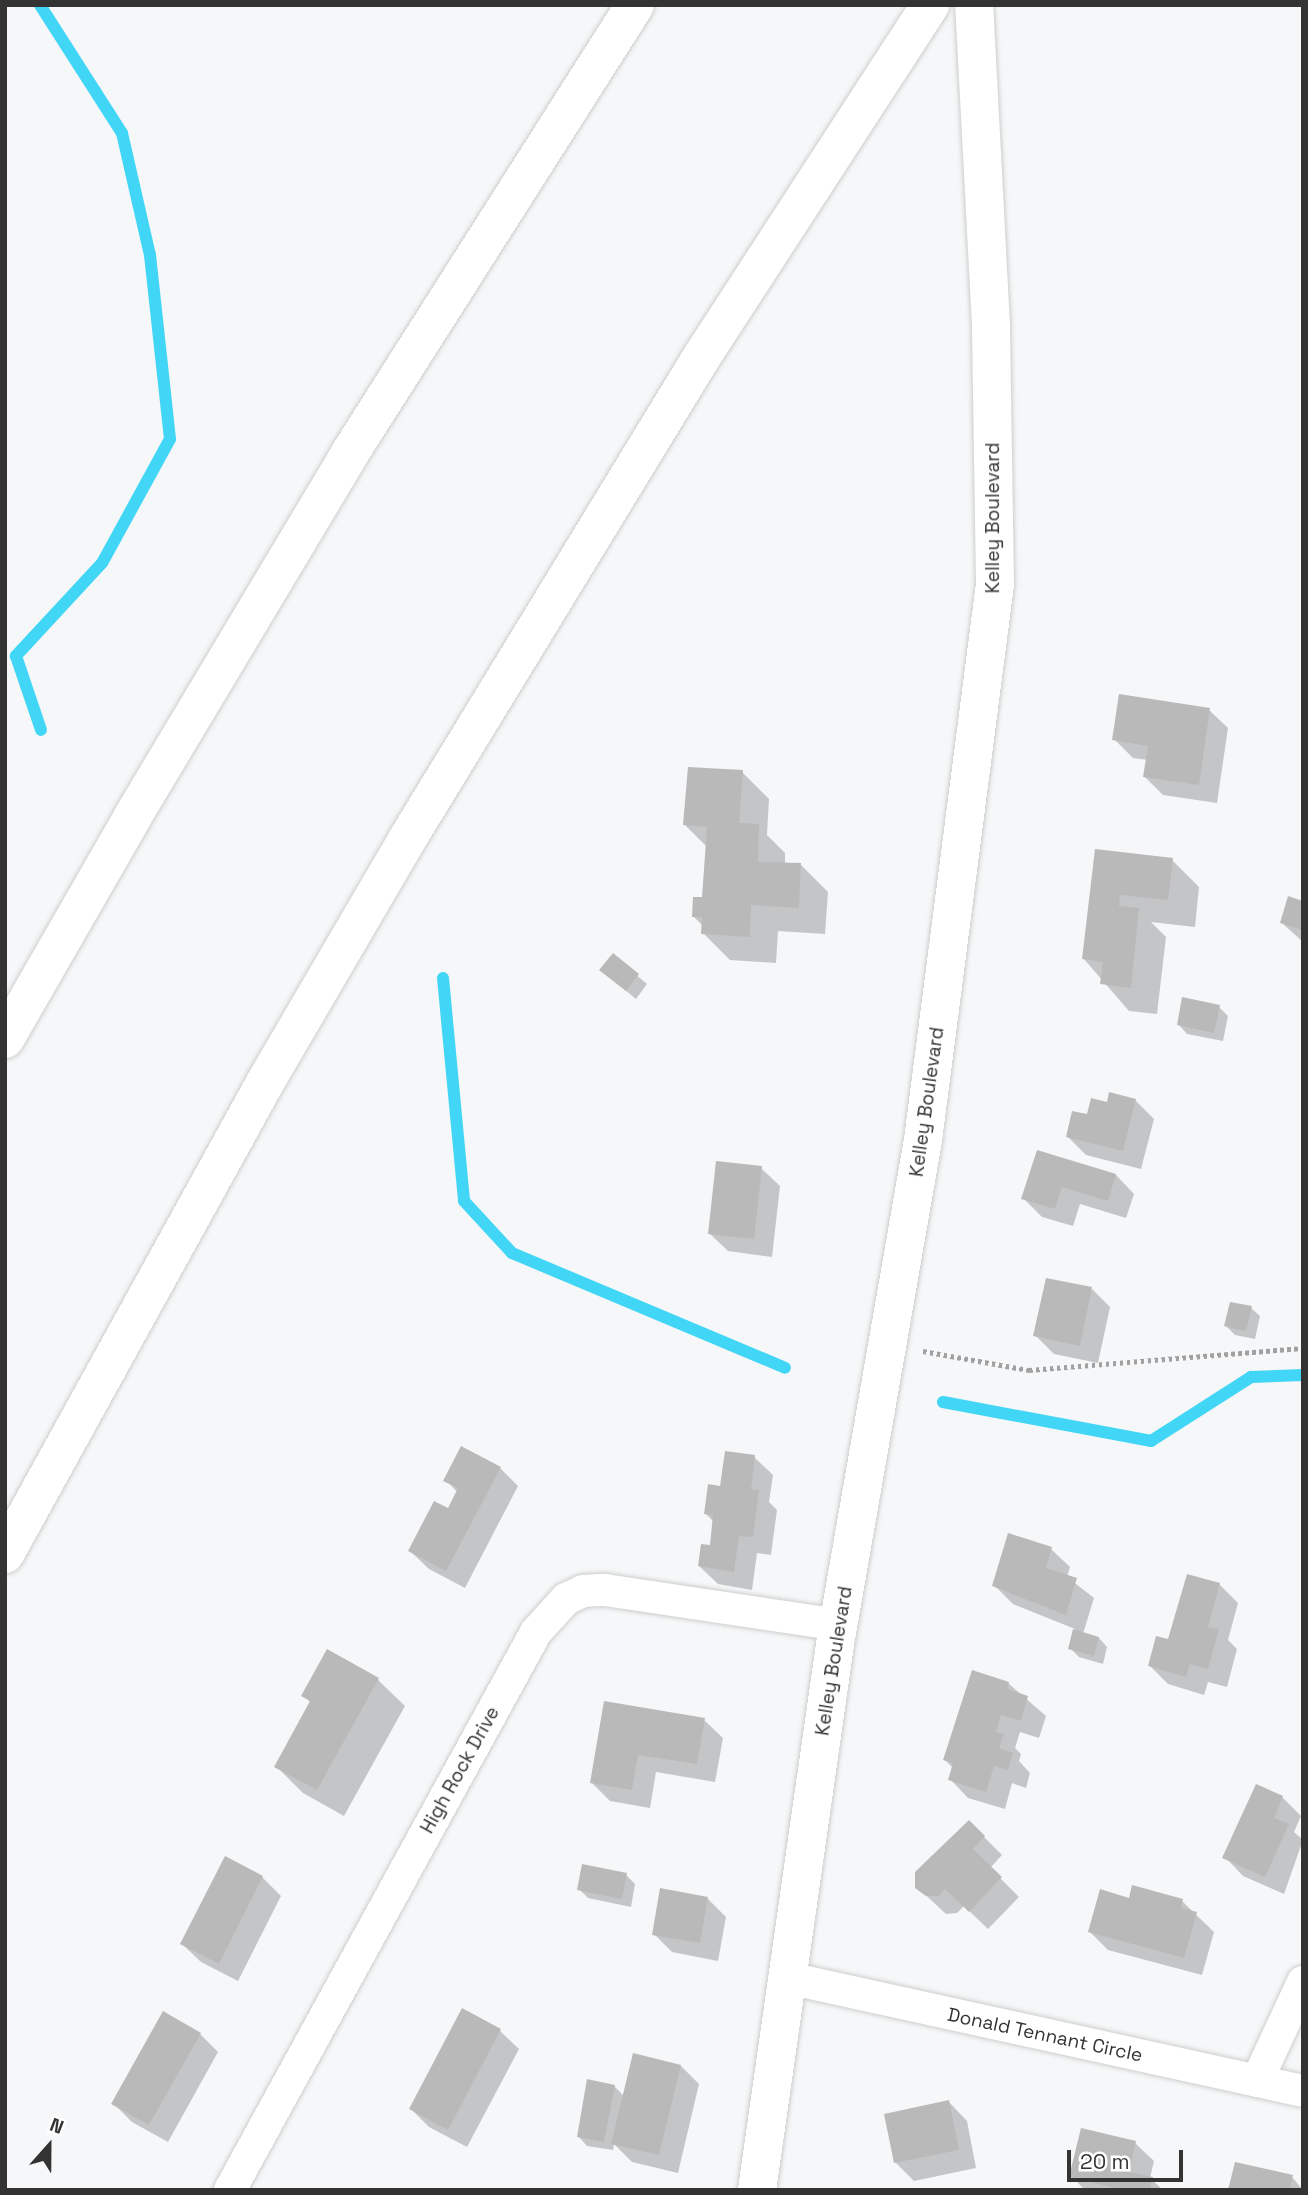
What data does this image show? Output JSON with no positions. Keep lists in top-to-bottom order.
{
  "streets": {
    "main road": ["Kelley Boulevard"],
    "street": ["High Rock Drive", "Donald Tennant Circle"]
  },
  "crossings": [
    ["Kelley Boulevard", "High Rock Drive"],
    ["Kelley Boulevard", "Donald Tennant Circle"]
  ],
  "scale_bar": "20 m",
  "north": "top"
}
